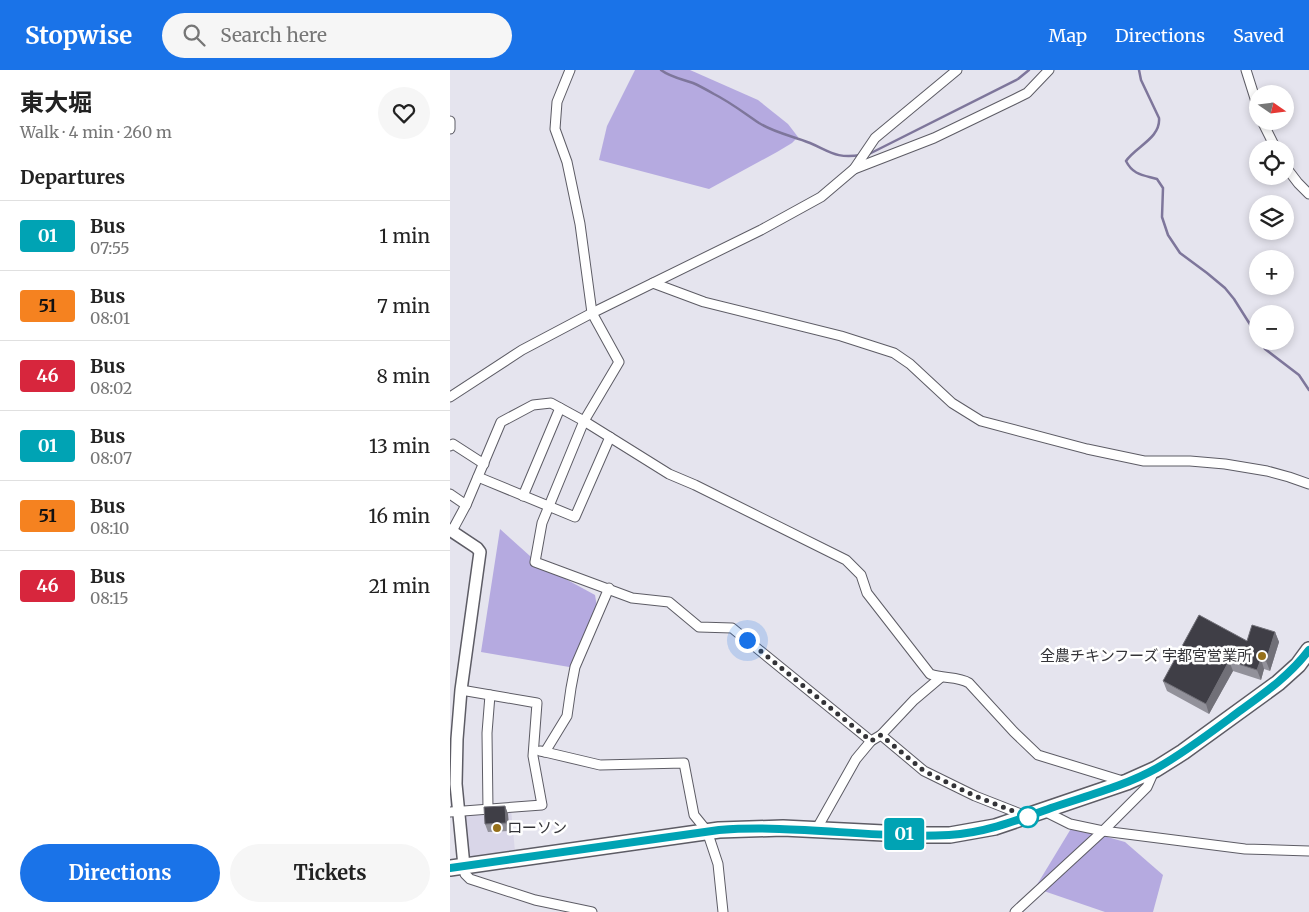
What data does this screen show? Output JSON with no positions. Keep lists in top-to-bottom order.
{
  "places": ["全農チキンフーズ 宇都宮営業所", "ローソン"],
  "lines": ["bus line 01"],
  "north": "right",
  "page": {
    "header": "Stopwise",
    "search": "Search here",
    "nav": ["Map", "Directions", "Saved"],
    "heading": [
      ["東大堀", "Walk · 4 min · 260 m"],
      "Departures"
    ],
    "on_map": "01",
    "map_buttons": ["+", "−"],
    "list": [
      {
        "mark": "01",
        "name": "Bus",
        "note": "07:55",
        "value": "1 min"
      },
      {
        "mark": "51",
        "name": "Bus",
        "note": "08:01",
        "value": "7 min"
      },
      {
        "mark": "46",
        "name": "Bus",
        "note": "08:02",
        "value": "8 min"
      },
      {
        "mark": "01",
        "name": "Bus",
        "note": "08:07",
        "value": "13 min"
      },
      {
        "mark": "51",
        "name": "Bus",
        "note": "08:10",
        "value": "16 min"
      },
      {
        "mark": "46",
        "name": "Bus",
        "note": "08:15",
        "value": "21 min"
      }
    ],
    "buttons": ["Directions", "Tickets"]
  }
}
